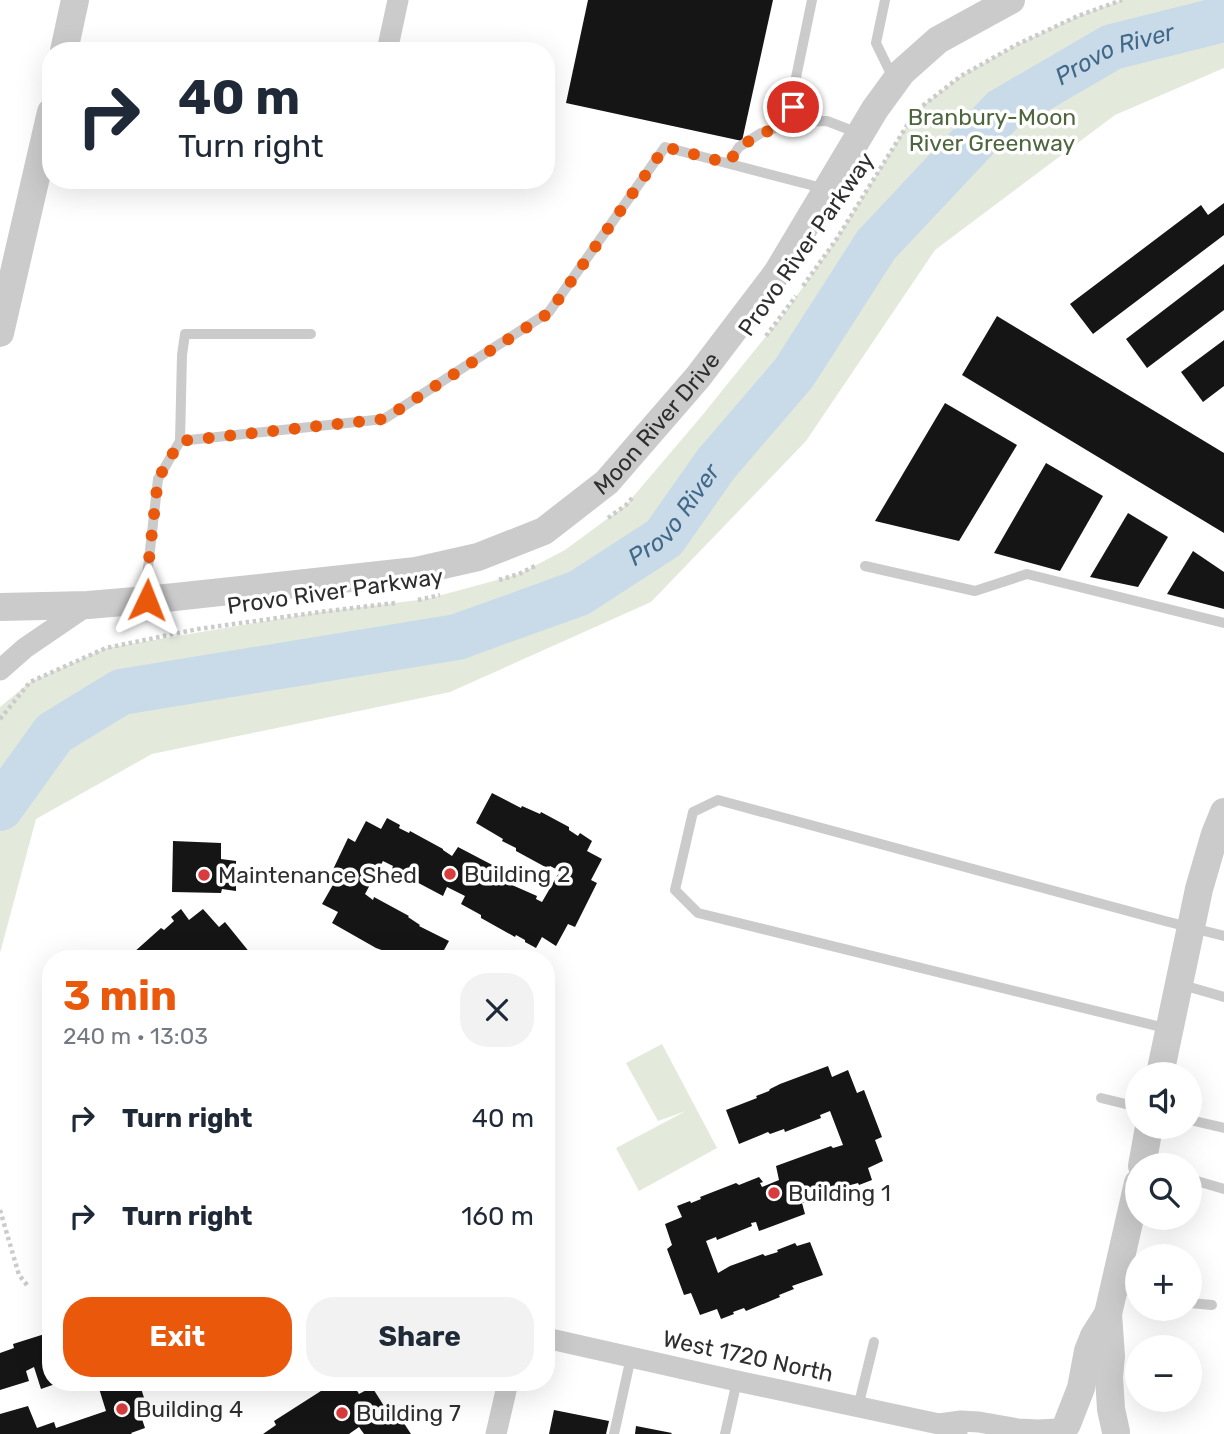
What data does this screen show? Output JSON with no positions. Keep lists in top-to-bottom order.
{
  "streets": {
    "street": ["Moon River Drive", "West 1720 North"],
    "path": ["Provo River Parkway"]
  },
  "water": ["Provo River"],
  "parks": ["Branbury-Moon River Greenway"],
  "places": [
    "Building 2",
    "Maintenance Shed",
    "Building 1",
    "Building 4",
    "Building 7"
  ],
  "page": {
    "turn": ["40 m", "Turn right"],
    "heading": ["3 min", "240 m · 13:03"],
    "map_buttons": ["+", "−"],
    "list": [
      {
        "name": "Turn right",
        "value": "40 m"
      },
      {
        "name": "Turn right",
        "value": "160 m"
      }
    ],
    "buttons": ["Exit", "Share"]
  }
}
